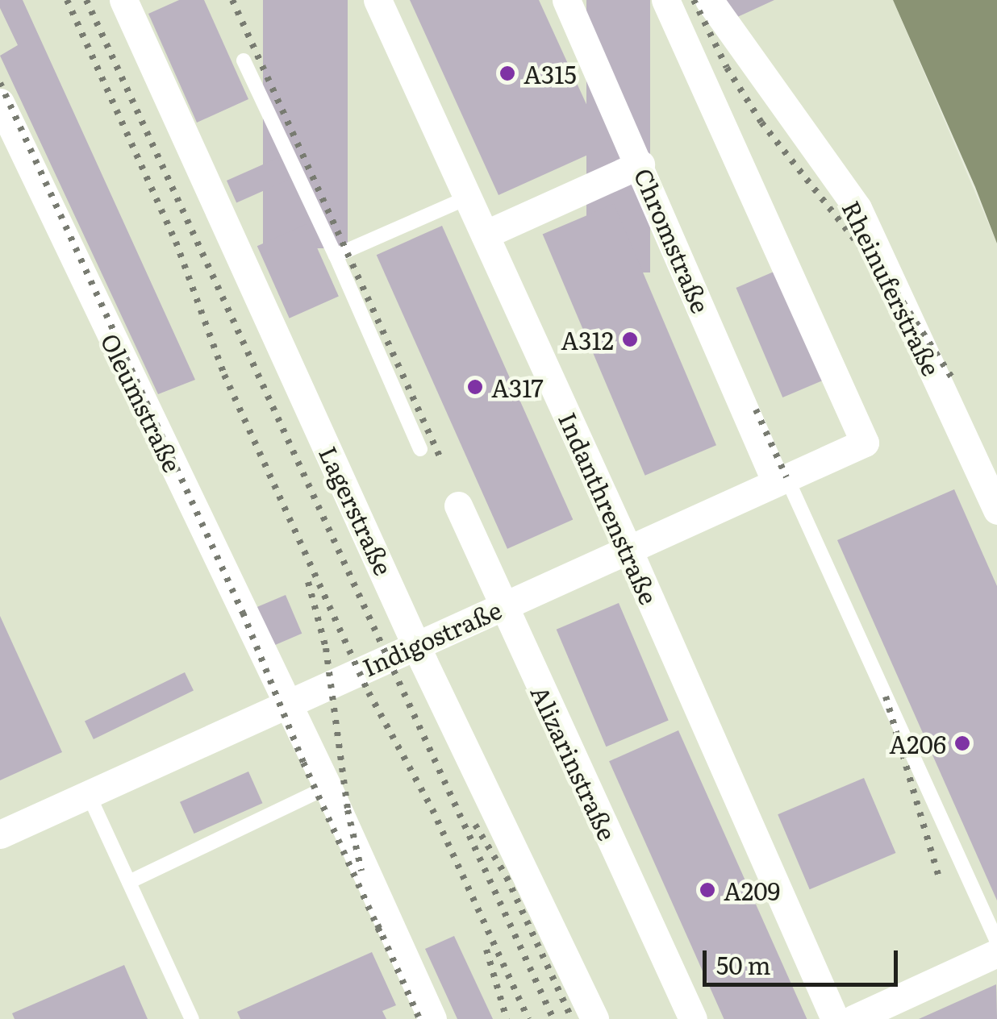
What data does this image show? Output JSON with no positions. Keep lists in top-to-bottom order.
{
  "streets": {
    "street": [
      "Chromstraße",
      "Rheinuferstraße",
      "Oleumstraße",
      "Indanthrenstraße",
      "Lagerstraße",
      "Indigostraße",
      "Alizarinstraße"
    ]
  },
  "crossings": [
    ["Chromstraße", "Indigostraße"],
    ["Oleumstraße", "Indigostraße"],
    ["Indanthrenstraße", "Indigostraße"],
    ["Lagerstraße", "Indigostraße"],
    ["Indigostraße", "Alizarinstraße"]
  ],
  "places": [
    "A315",
    "A312",
    "A317",
    "A206",
    "A209"
  ],
  "scale_bar": "50 m"
}
